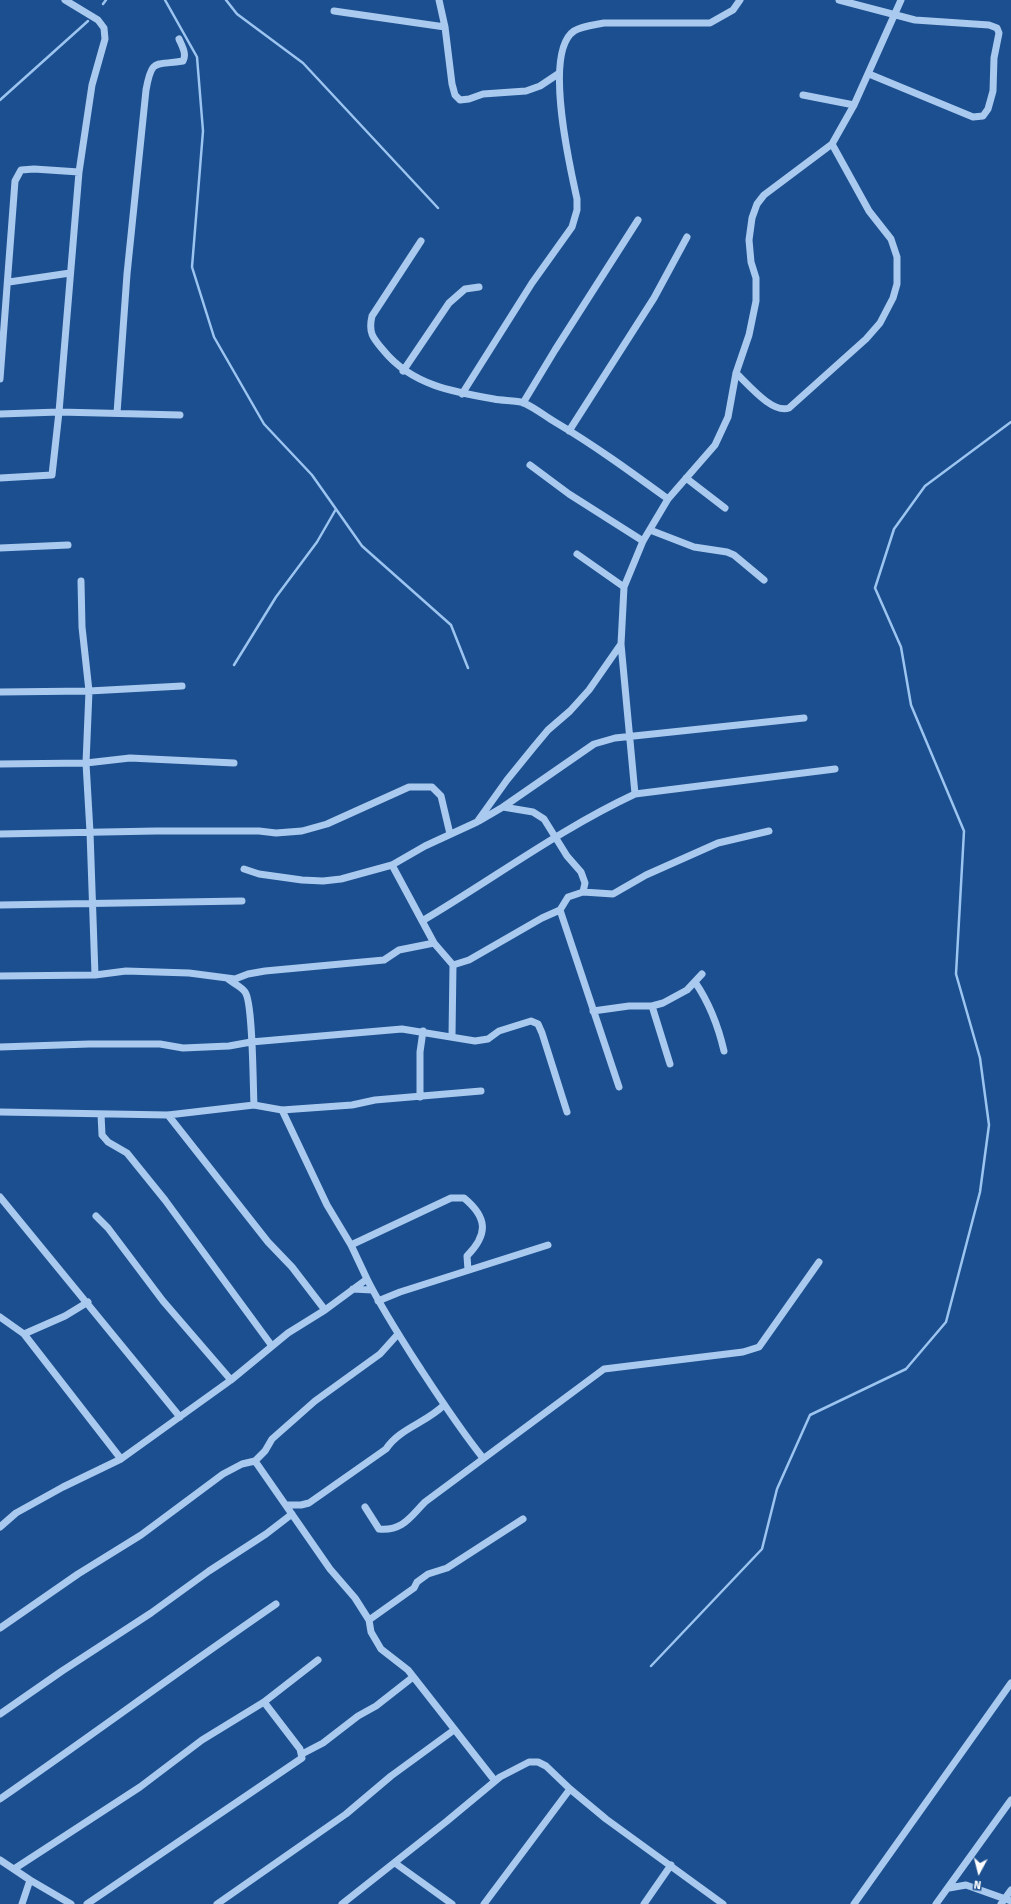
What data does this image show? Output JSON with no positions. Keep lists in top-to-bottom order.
{
  "north": "bottom"
}
